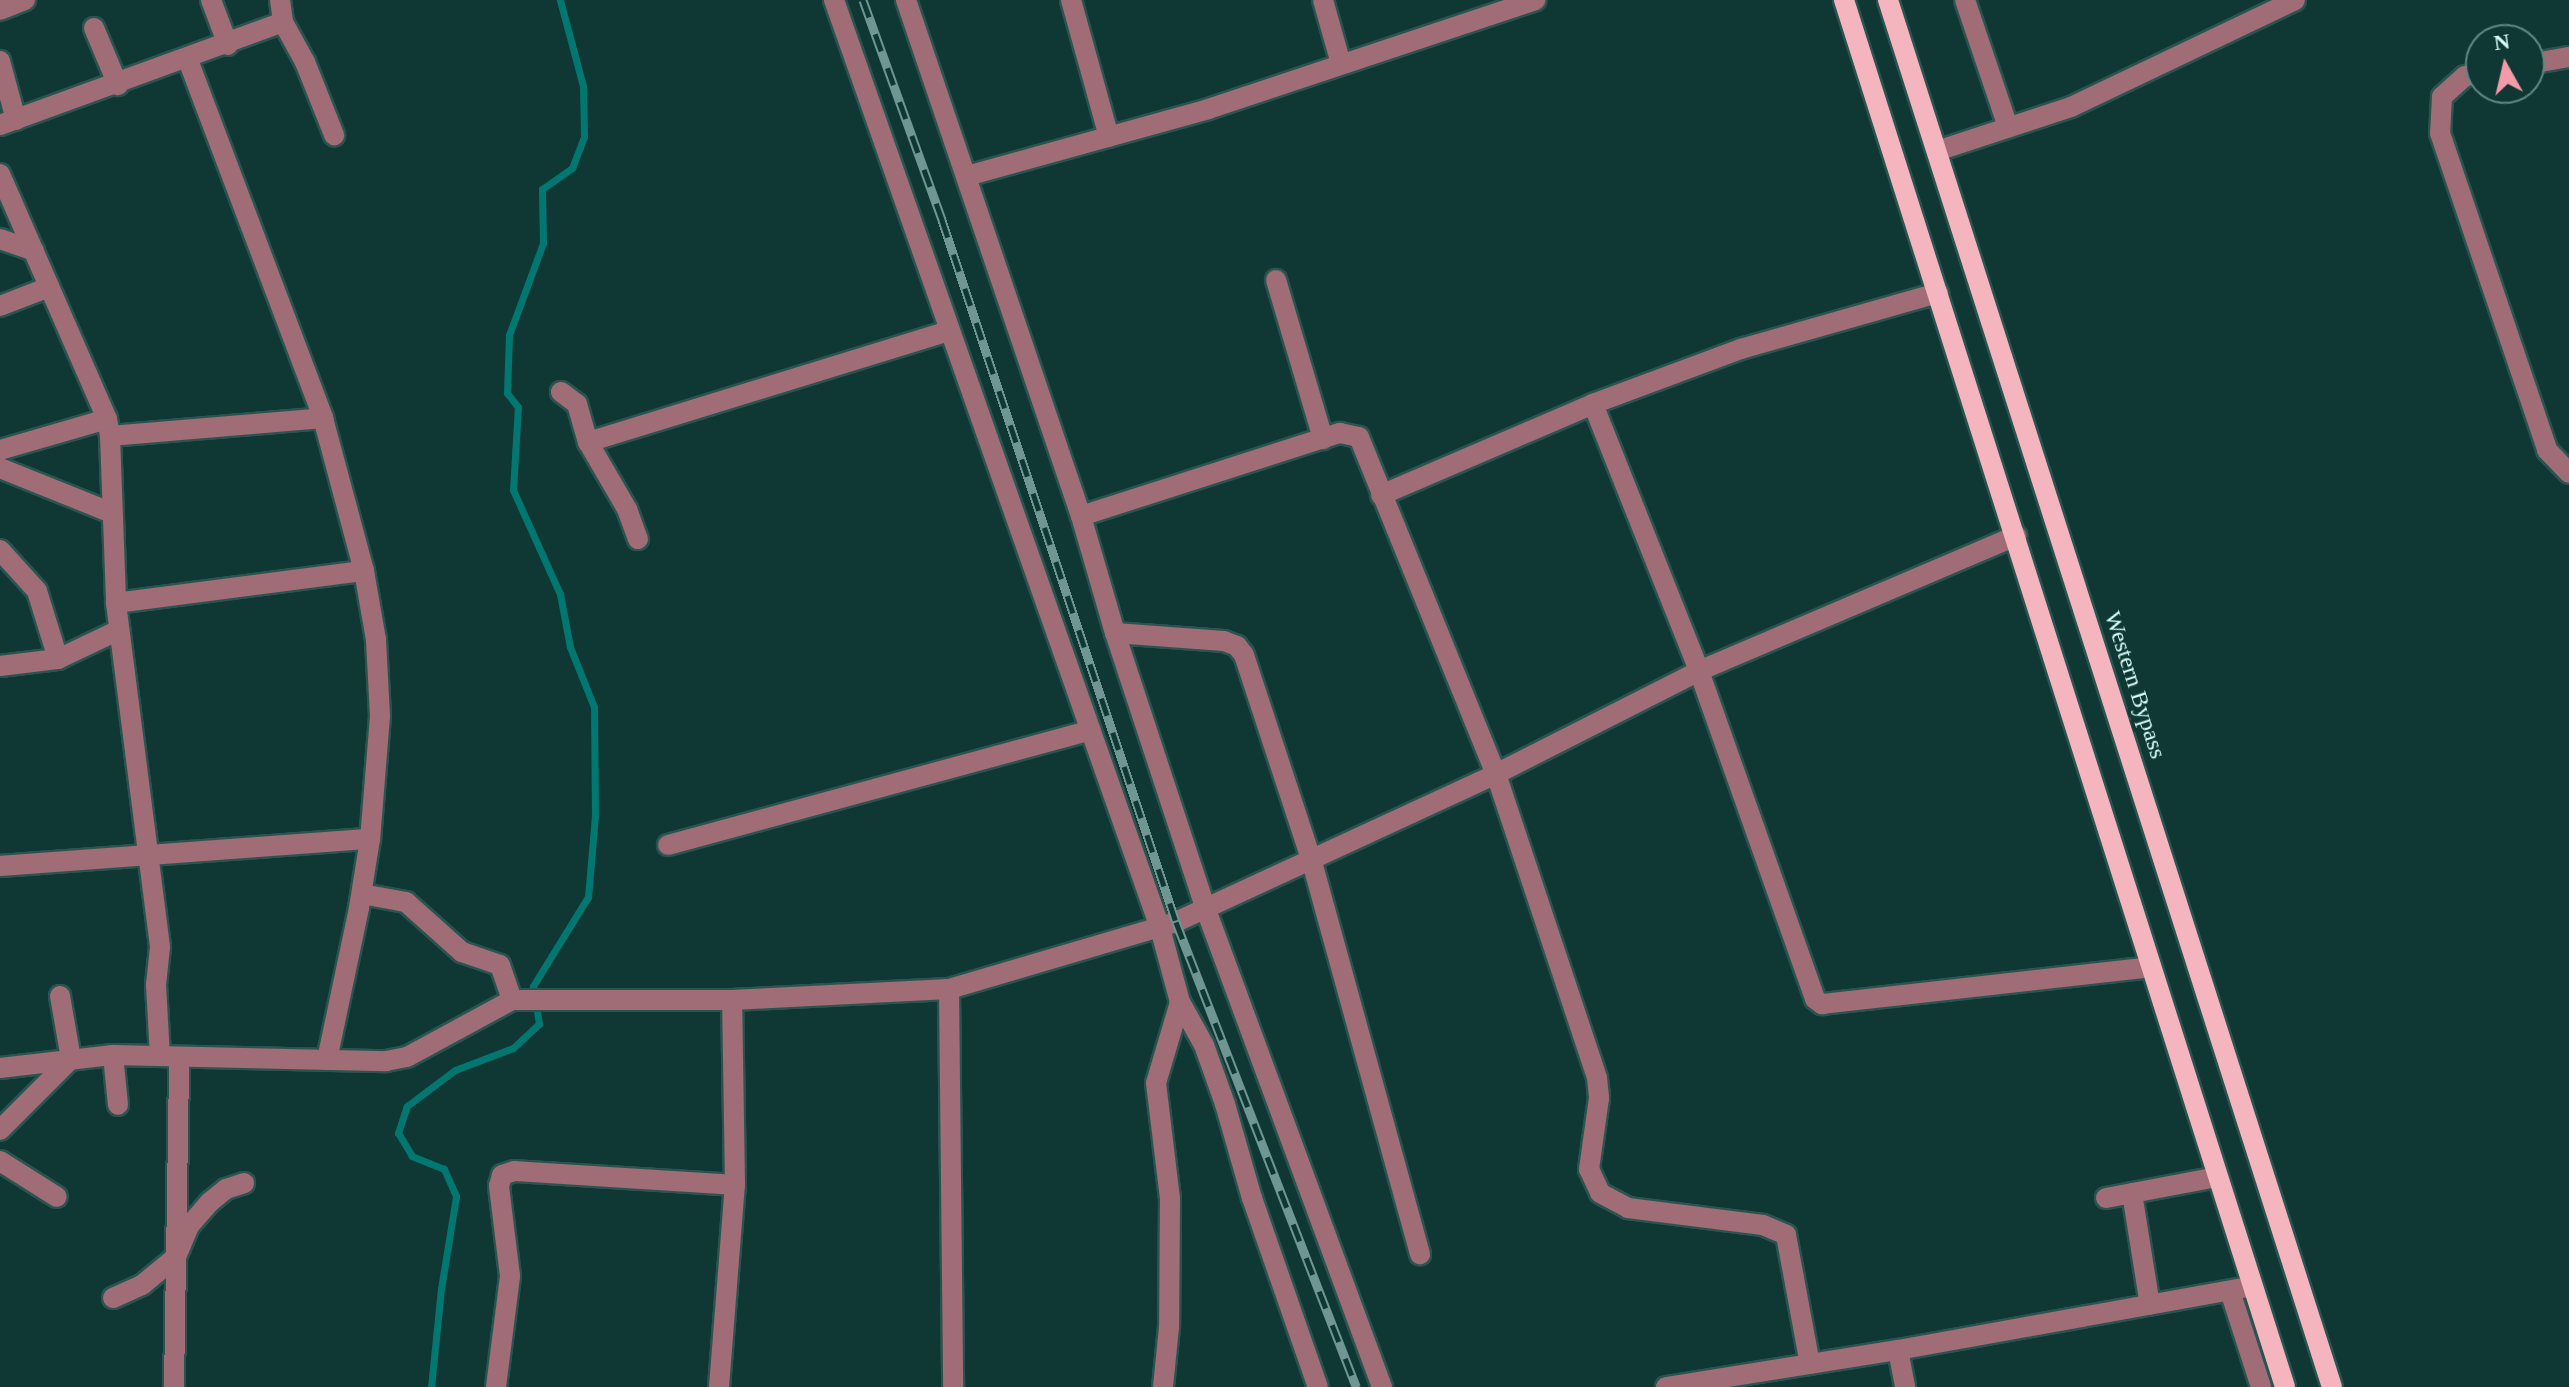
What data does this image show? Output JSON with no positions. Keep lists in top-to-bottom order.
{
  "streets": {
    "main road": ["Western Bypass"]
  },
  "north": "top"
}
